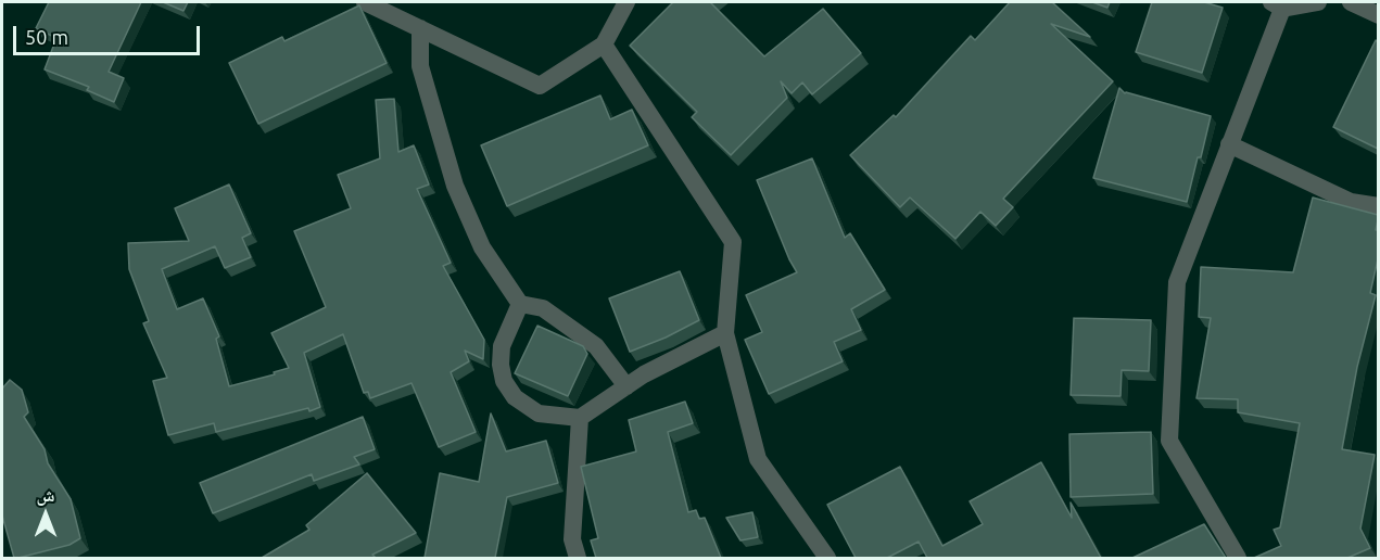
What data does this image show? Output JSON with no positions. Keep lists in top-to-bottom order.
{
  "scale_bar": "50 m",
  "north": "top"
}
